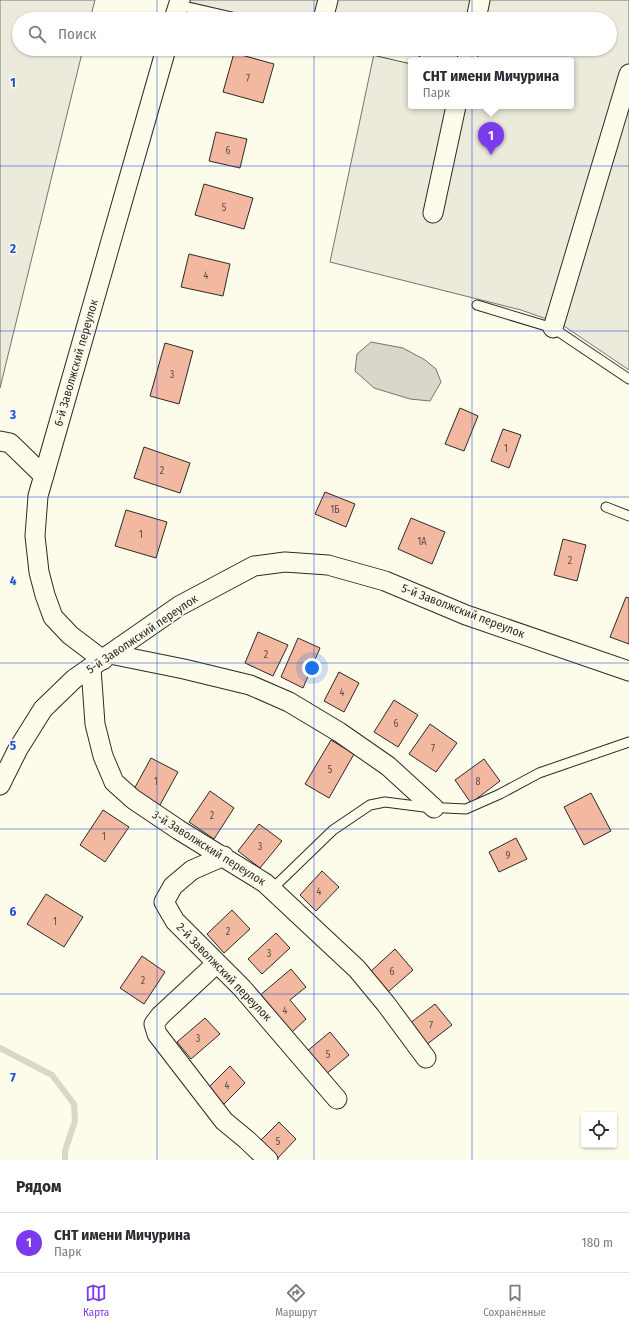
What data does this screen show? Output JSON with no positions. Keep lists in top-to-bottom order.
{
  "streets": {
    "street": [
      "6-й Заволжский переулок",
      "5-й Заволжский переулок",
      "3-й Заволжский переулок",
      "2-й Заволжский переулок"
    ]
  },
  "crossings": [
    ["6-й Заволжский переулок", "5-й Заволжский переулок"],
    ["6-й Заволжский переулок", "3-й Заволжский переулок"],
    ["5-й Заволжский переулок", "3-й Заволжский переулок"],
    ["3-й Заволжский переулок", "2-й Заволжский переулок"]
  ],
  "house_numbers": [
    "7",
    "6",
    "5",
    "4",
    "3",
    "1",
    "2",
    "1Б",
    "1",
    "1А",
    "2",
    "2",
    "4",
    "6",
    "7",
    "5",
    "1",
    "8",
    "2",
    "1",
    "3",
    "9",
    "4",
    "1",
    "2",
    "3",
    "6",
    "2",
    "4",
    "7",
    "3",
    "5",
    "4",
    "5"
  ],
  "page": {
    "search": "Поиск",
    "popup": ["СНТ имени Мичурина", "Парк"],
    "pins": "1",
    "heading": "Рядом",
    "list": [
      {
        "mark": "1",
        "name": "СНТ имени Мичурина",
        "note": "Парк",
        "value": "180 m"
      }
    ],
    "nav": ["Карта", "Маршрут", "Сохранённые"]
  },
  "grid": {
    "rows": [
      "1",
      "2",
      "3",
      "4",
      "5",
      "6",
      "7"
    ]
  }
}
